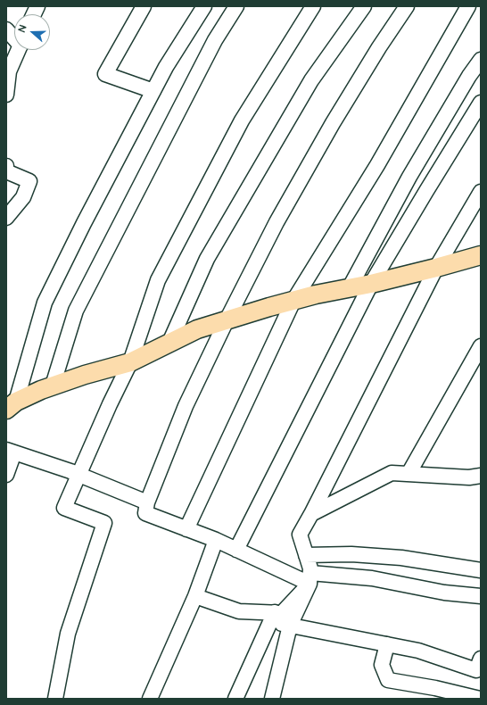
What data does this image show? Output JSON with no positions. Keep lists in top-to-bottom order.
{
  "north": "left"
}
